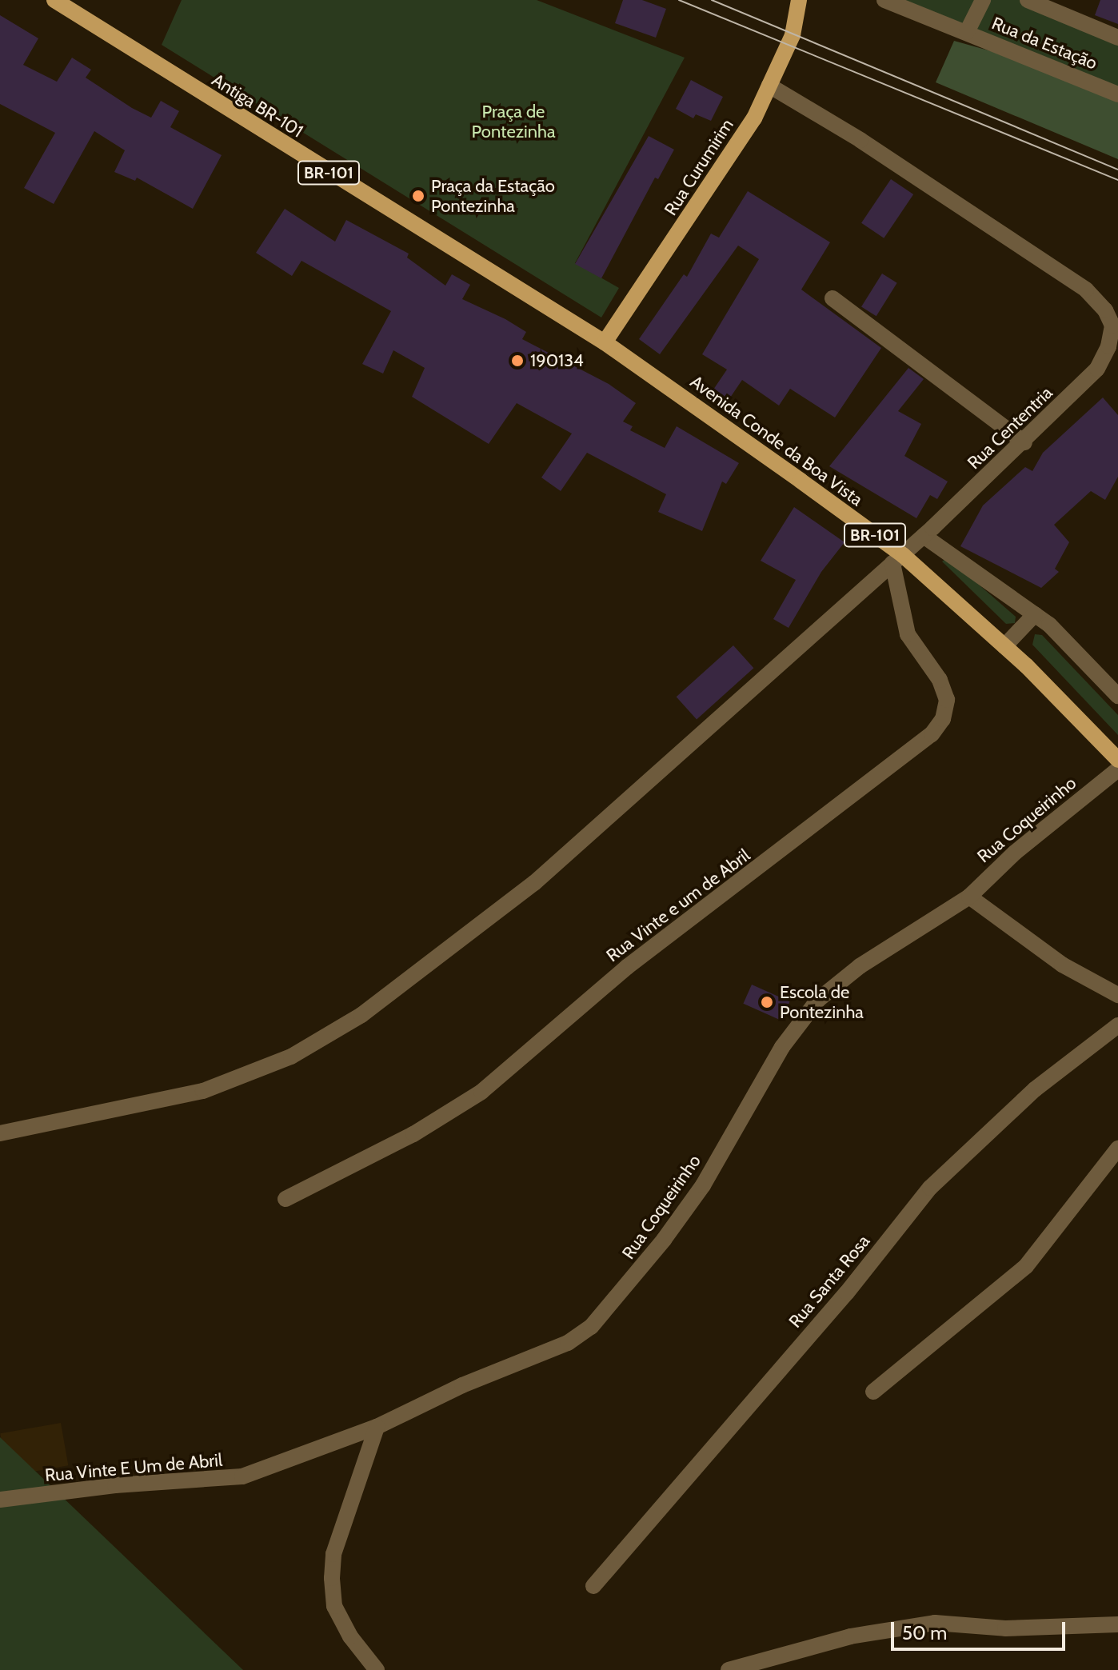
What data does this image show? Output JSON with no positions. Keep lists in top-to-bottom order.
{
  "streets": {
    "main road": [
      "Antiga BR-101",
      "Rua Curumirim",
      "BR-101",
      "Avenida Conde da Boa Vista"
    ],
    "street": [
      "Rua da Estação",
      "Rua Cententria",
      "Rua Coqueirinho",
      "Rua Vinte e um de Abril",
      "Rua Santa Rosa",
      "Rua Vinte E Um de Abril"
    ]
  },
  "crossings": [
    ["Antiga BR-101", "Rua Curumirim"],
    ["Antiga BR-101", "Avenida Conde da Boa Vista"],
    ["Rua Curumirim", "Rua Cententria"],
    ["Rua Curumirim", "Avenida Conde da Boa Vista"],
    ["Rua Cententria", "Avenida Conde da Boa Vista"],
    ["Rua Cententria", "Rua Vinte e um de Abril"],
    ["Avenida Conde da Boa Vista", "Rua Vinte e um de Abril"],
    ["Rua Coqueirinho", "Rua Vinte E Um de Abril"]
  ],
  "parks": ["Praça de Pontezinha"],
  "places": ["Praça da Estação Pontezinha", "190134", "Escola de Pontezinha"],
  "scale_bar": "50 m"
}
